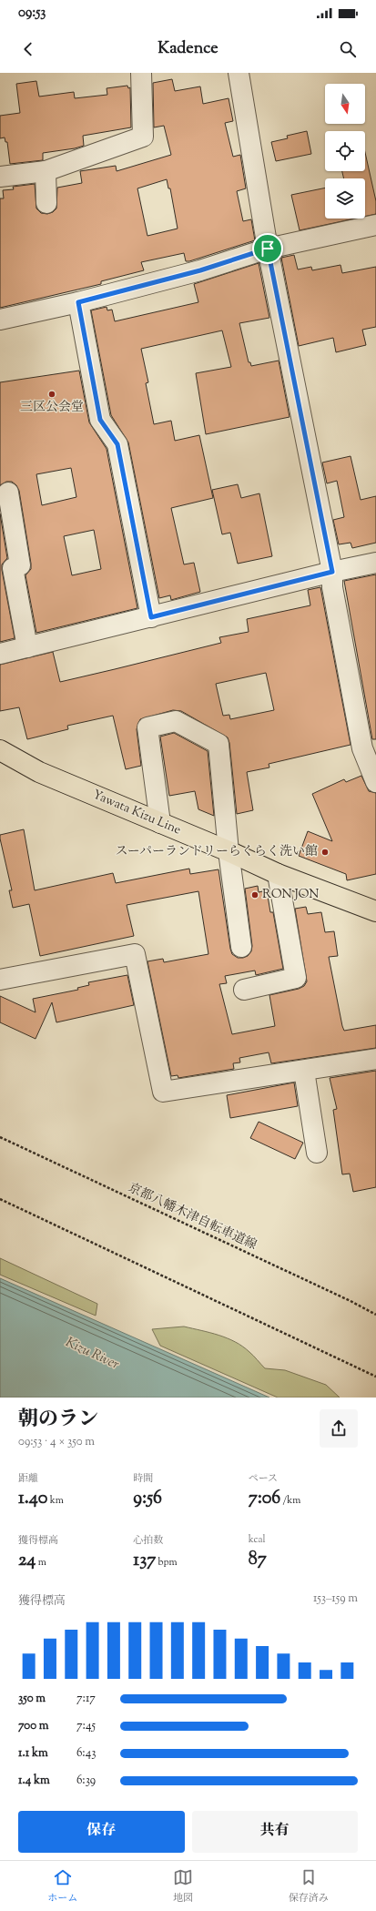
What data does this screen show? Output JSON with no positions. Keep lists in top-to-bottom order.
{
  "streets": {
    "main road": ["Yawata Kizu Line"],
    "path": ["京都八幡木津自転車道線"]
  },
  "water": ["Kizu River"],
  "places": ["三区公会堂", "スーパーランドリーらくらく洗い館", "RON JON"],
  "north": "bottom",
  "page": {
    "status": "09:53",
    "header": "Kadence",
    "heading": ["朝のラン", "09:53 · 4 × 350 m"],
    "stats": [
      ["距離", "1.40 km"],
      ["時間", "9:56"],
      ["ペース", "7:06 /km"],
      ["獲得標高", "24 m"],
      ["心拍数", "137 bpm"],
      ["kcal", "87"]
    ],
    "chart": ["獲得標高", "153–159 m"],
    "list": [
      {
        "name": "350 m",
        "note": "7:17"
      },
      {
        "name": "700 m",
        "note": "7:45"
      },
      {
        "name": "1.1 km",
        "note": "6:43"
      },
      {
        "name": "1.4 km",
        "note": "6:39"
      }
    ],
    "buttons": ["保存", "共有"],
    "tabs": ["ホーム", "地図", "保存済み"]
  }
}
